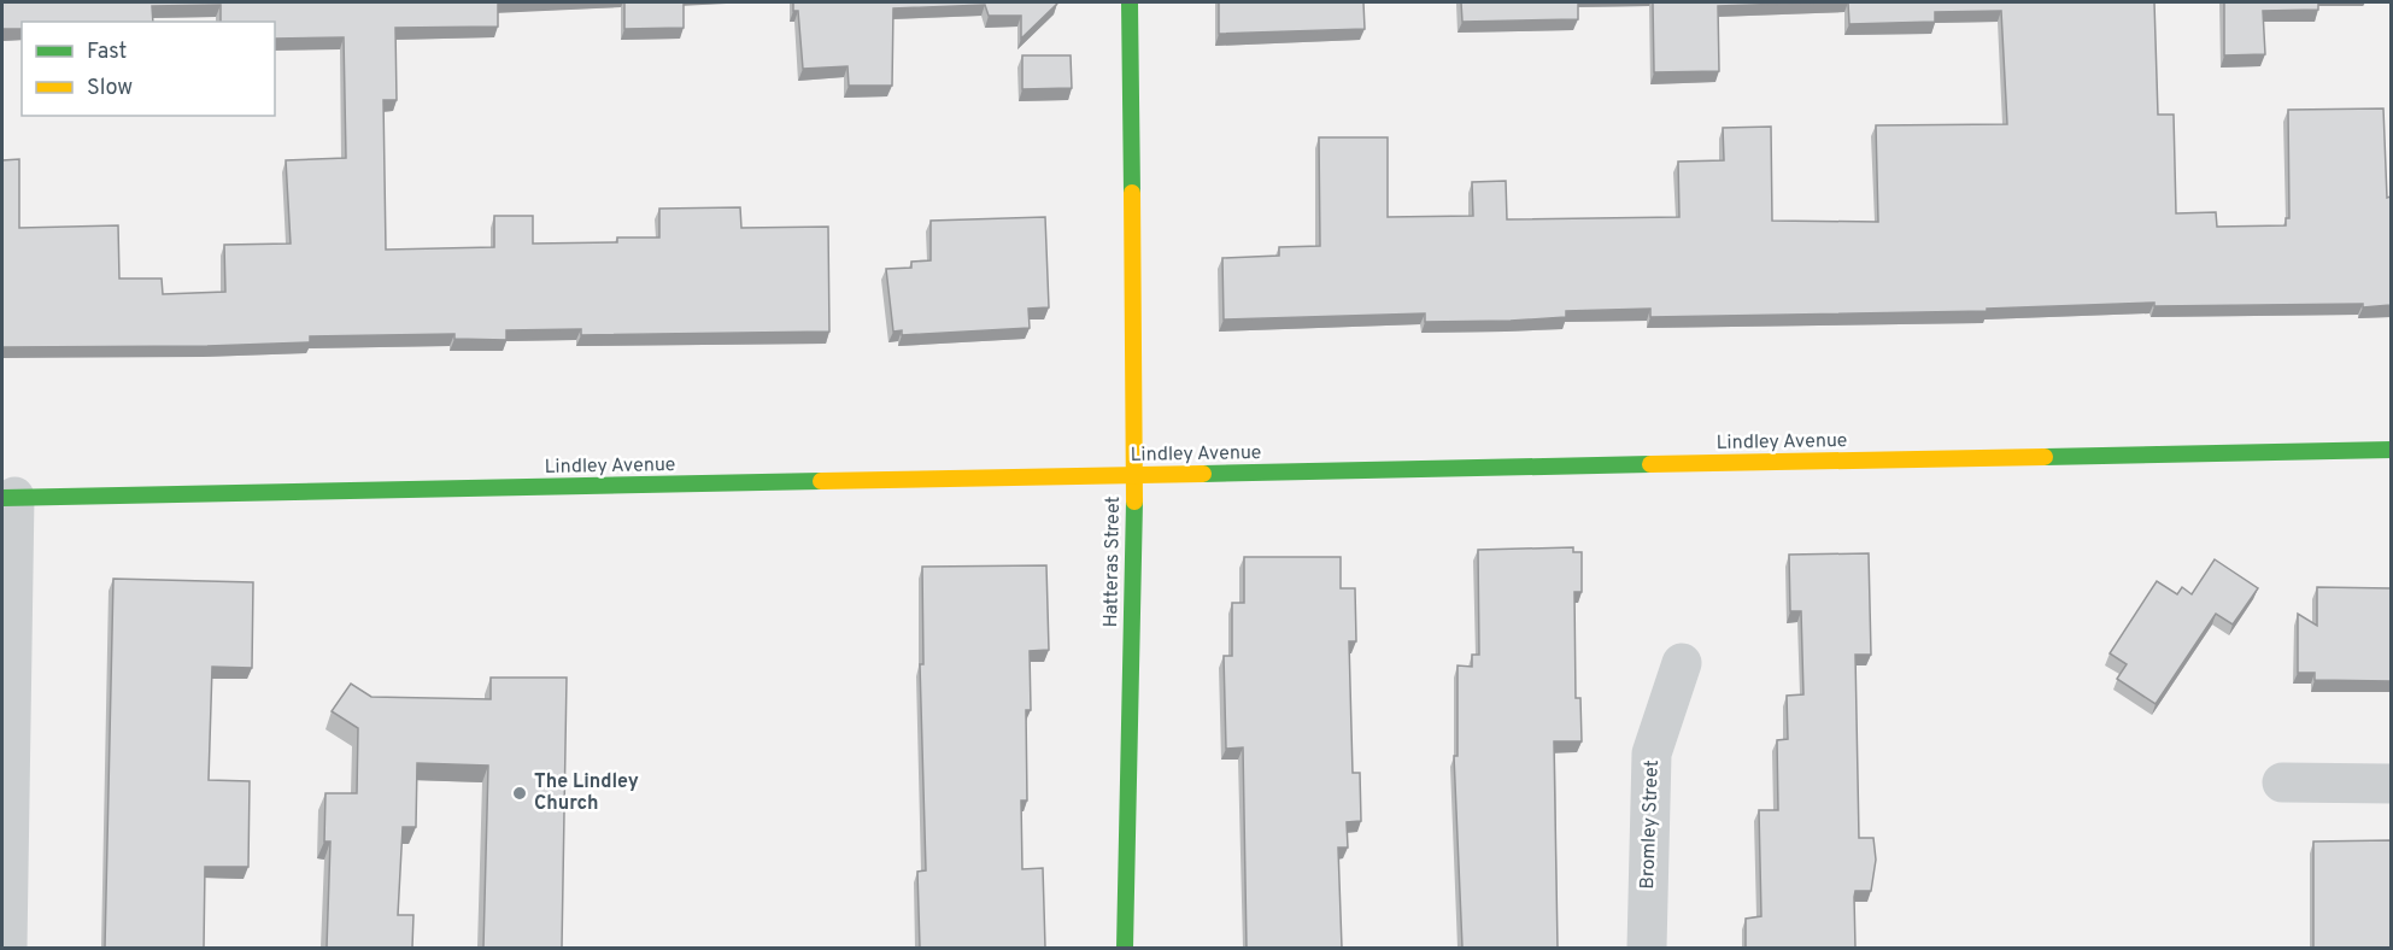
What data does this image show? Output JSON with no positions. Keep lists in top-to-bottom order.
{
  "streets": {
    "main road": ["Lindley Avenue", "Hatteras Street"],
    "street": ["Bromley Street"]
  },
  "crossings": [
    ["Lindley Avenue", "Hatteras Street"]
  ],
  "places": ["The Lindley Church"],
  "legend": ["Fast", "Slow"]
}
